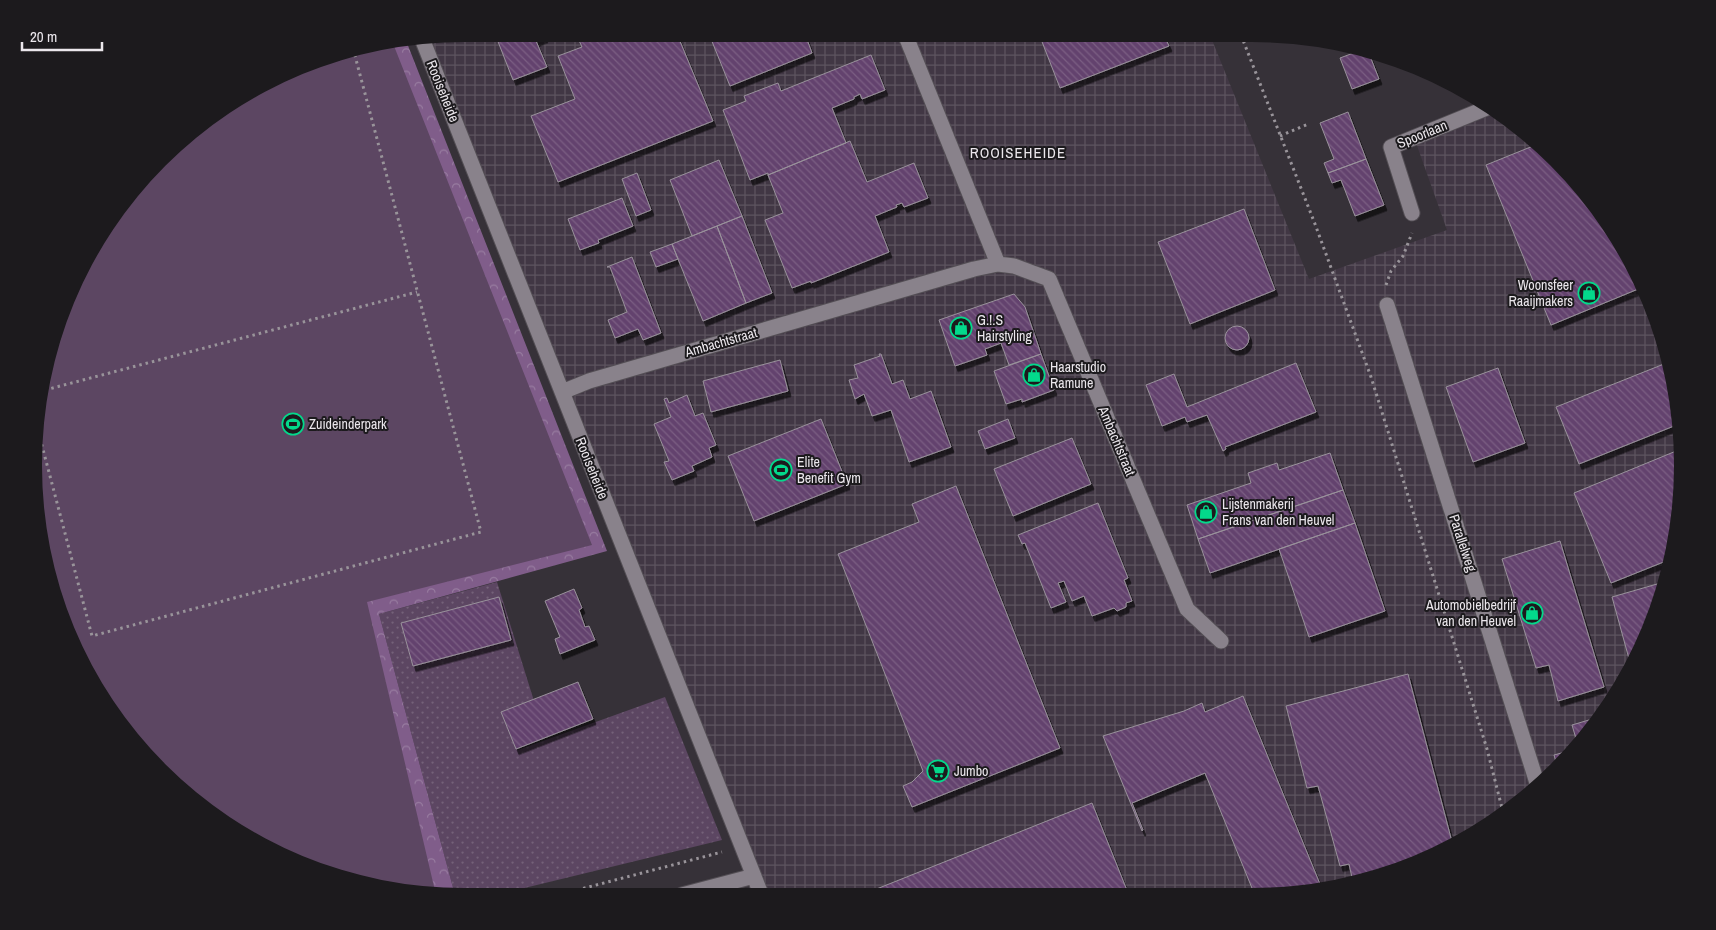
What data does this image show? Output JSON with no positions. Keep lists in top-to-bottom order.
{
  "streets": {
    "street": [
      "Rooiseheide",
      "Spoorlaan",
      "Ambachtstraat",
      "Parallelweg"
    ]
  },
  "crossings": [
    ["Rooiseheide", "Ambachtstraat"]
  ],
  "districts": ["ROOISEHEIDE"],
  "places": {
    "shop": [
      "Woonsfeer Raaijmakers",
      "G.!.S Hairstyling",
      "Haarstudio Ramune",
      "Lijstenmakerij Frans van den Heuvel",
      "Automobielbedrijf van den Heuvel"
    ],
    "sports": ["Zuideinderpark", "Elite Benefit Gym"],
    "supermarket": ["Jumbo"]
  },
  "scale_bar": "20 m"
}
